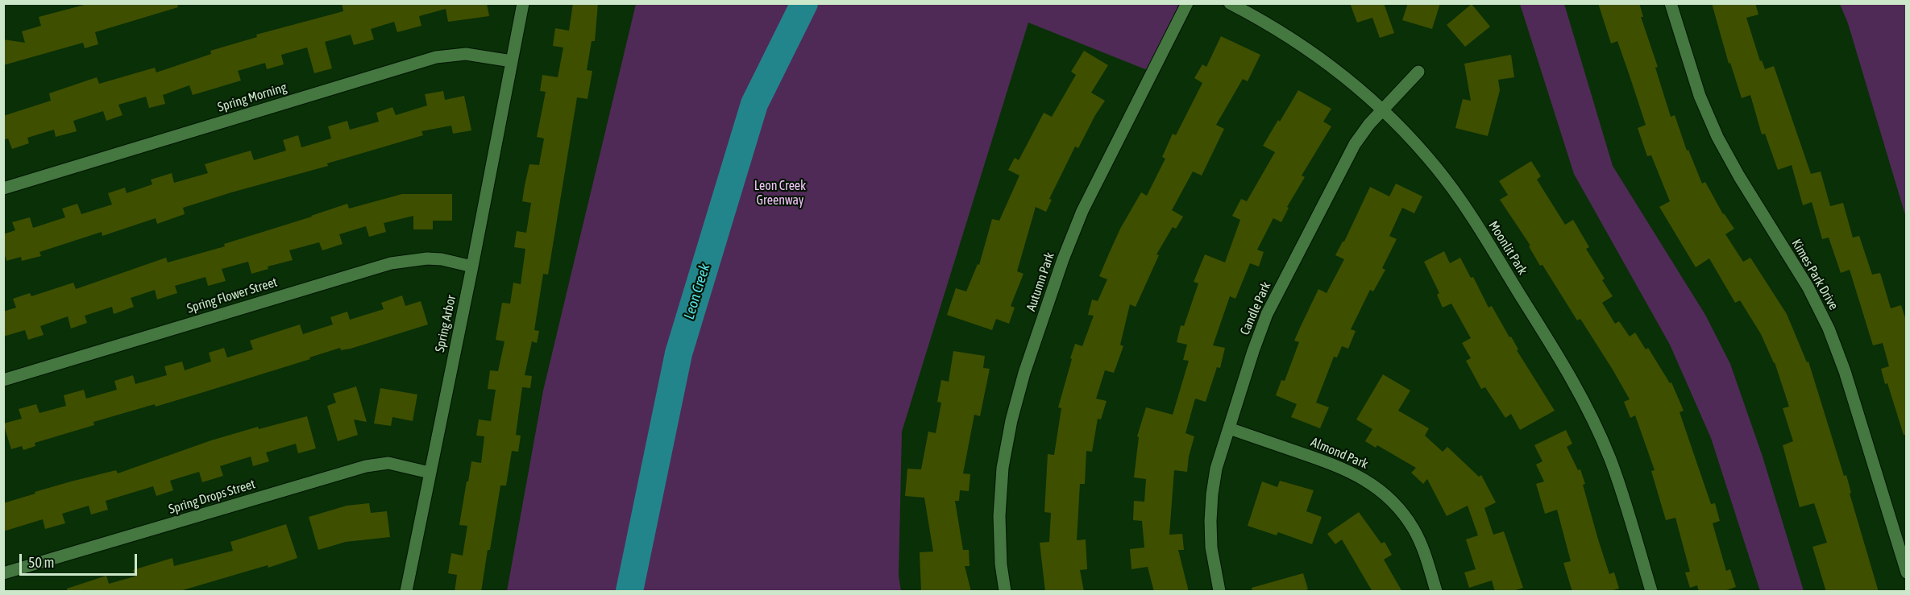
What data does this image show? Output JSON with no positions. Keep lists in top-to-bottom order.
{
  "streets": {
    "street": [
      "Spring Morning",
      "Moonlit Park",
      "Kimes Park Drive",
      "Autumn Park",
      "Spring Flower Street",
      "Candle Park",
      "Spring Arbor",
      "Almond Park",
      "Spring Drops Street"
    ]
  },
  "crossings": [
    ["Spring Morning", "Spring Arbor"],
    ["Moonlit Park", "Candle Park"],
    ["Spring Flower Street", "Spring Arbor"],
    ["Candle Park", "Almond Park"],
    ["Spring Arbor", "Spring Drops Street"]
  ],
  "water": ["Leon Creek"],
  "parks": ["Leon Creek Greenway"],
  "scale_bar": "50 m"
}
